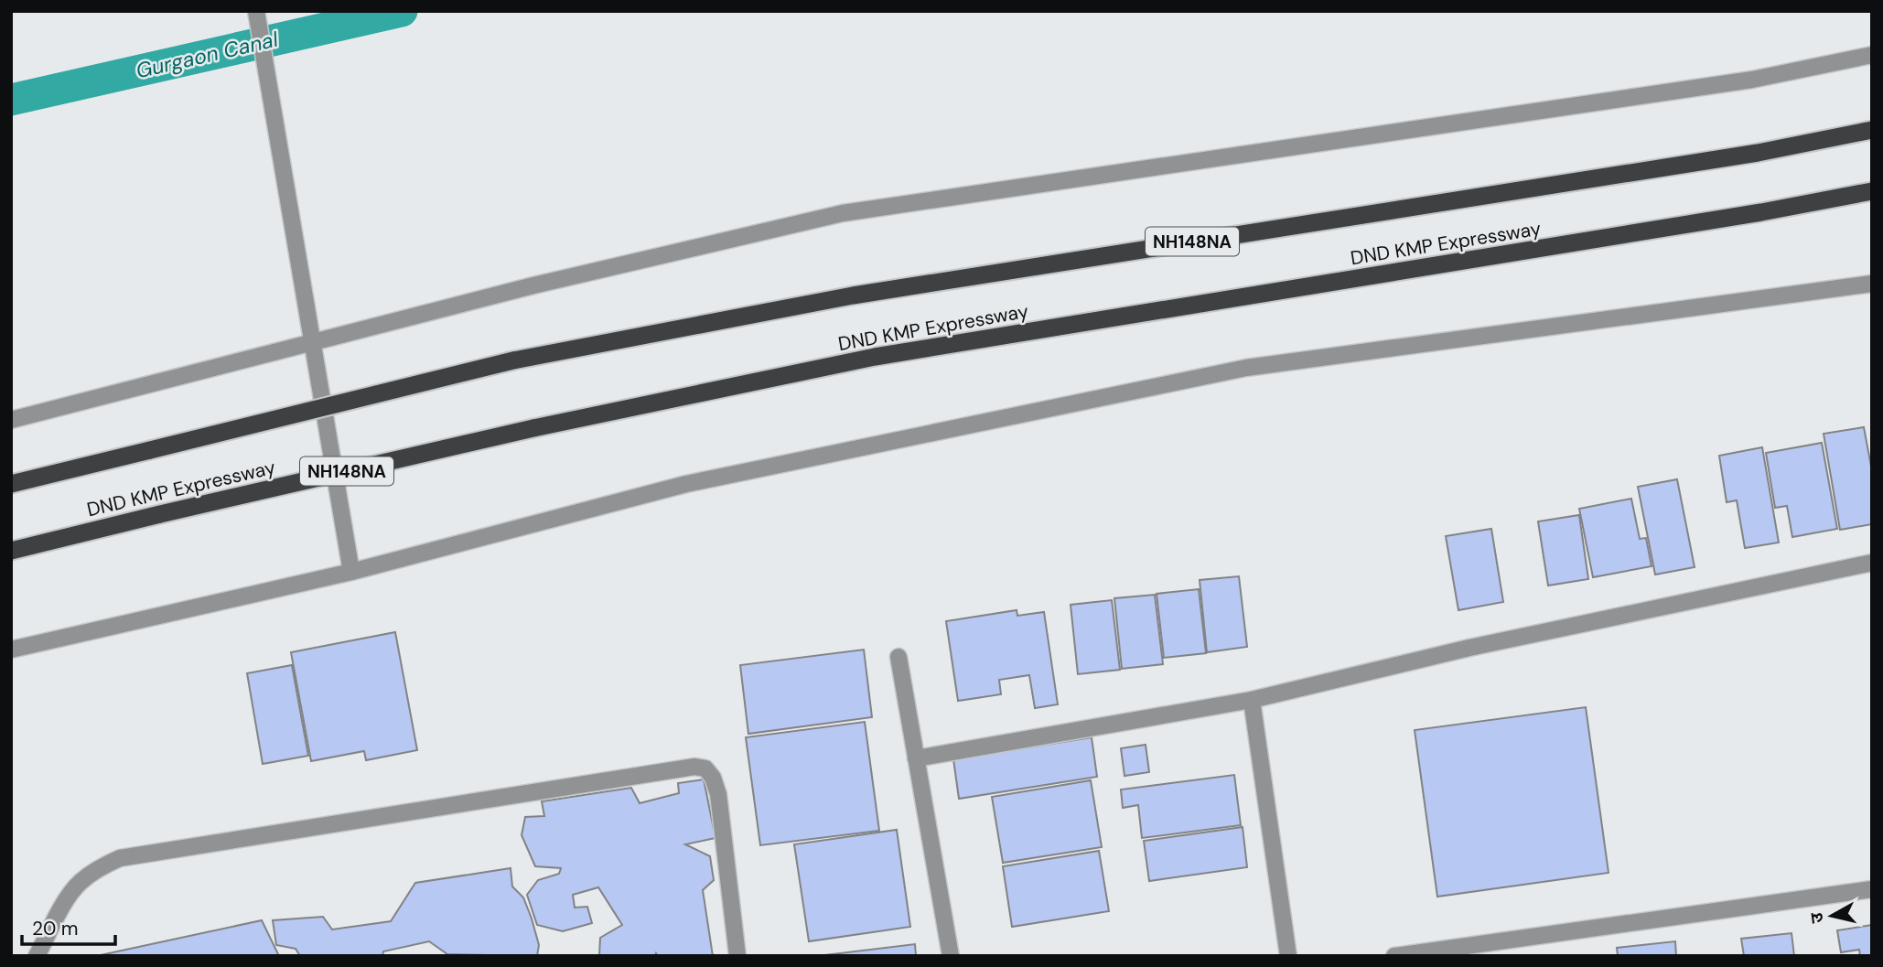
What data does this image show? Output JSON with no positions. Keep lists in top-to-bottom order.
{
  "streets": {
    "highway": ["NH148NA", "DND KMP Expressway"]
  },
  "water": ["Gurgaon Canal"],
  "scale_bar": "20 m",
  "north": "left"
}
